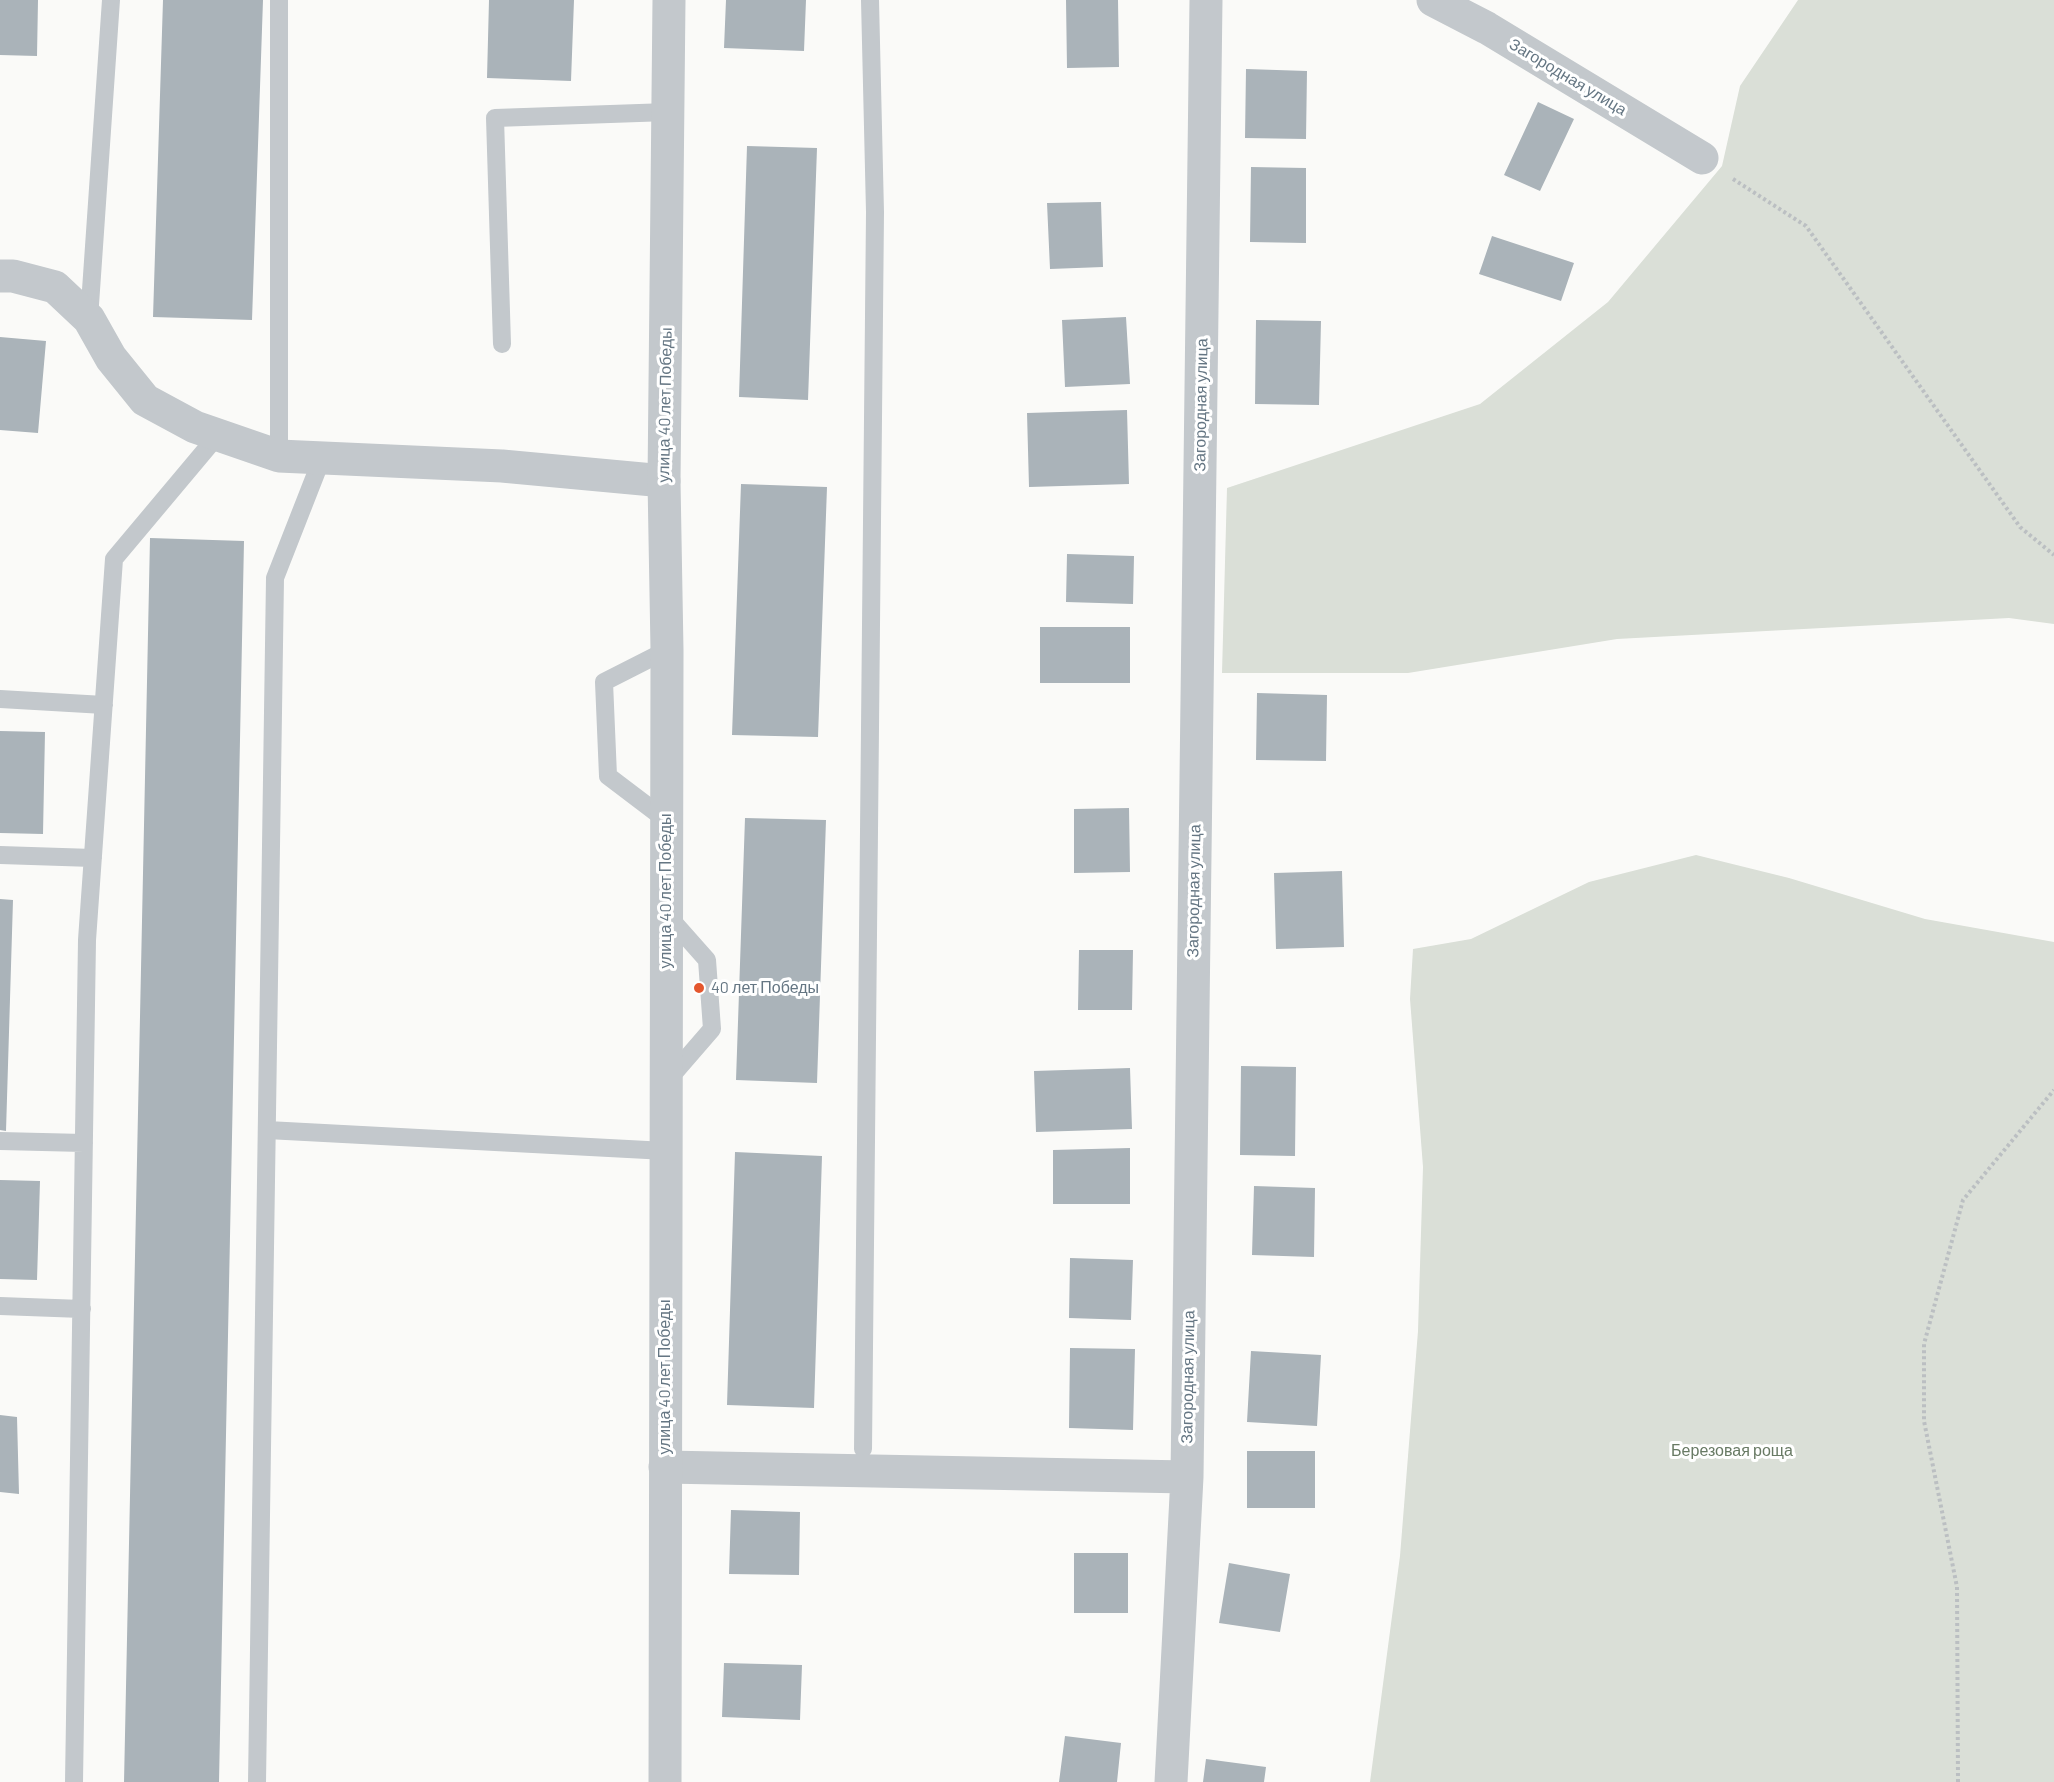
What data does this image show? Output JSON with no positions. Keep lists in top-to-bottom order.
{
  "streets": {
    "street": ["Загородная улица", "улица 40 лет Победы"]
  },
  "parks": ["Березовая роща"],
  "places": ["40 лет Победы"]
}
